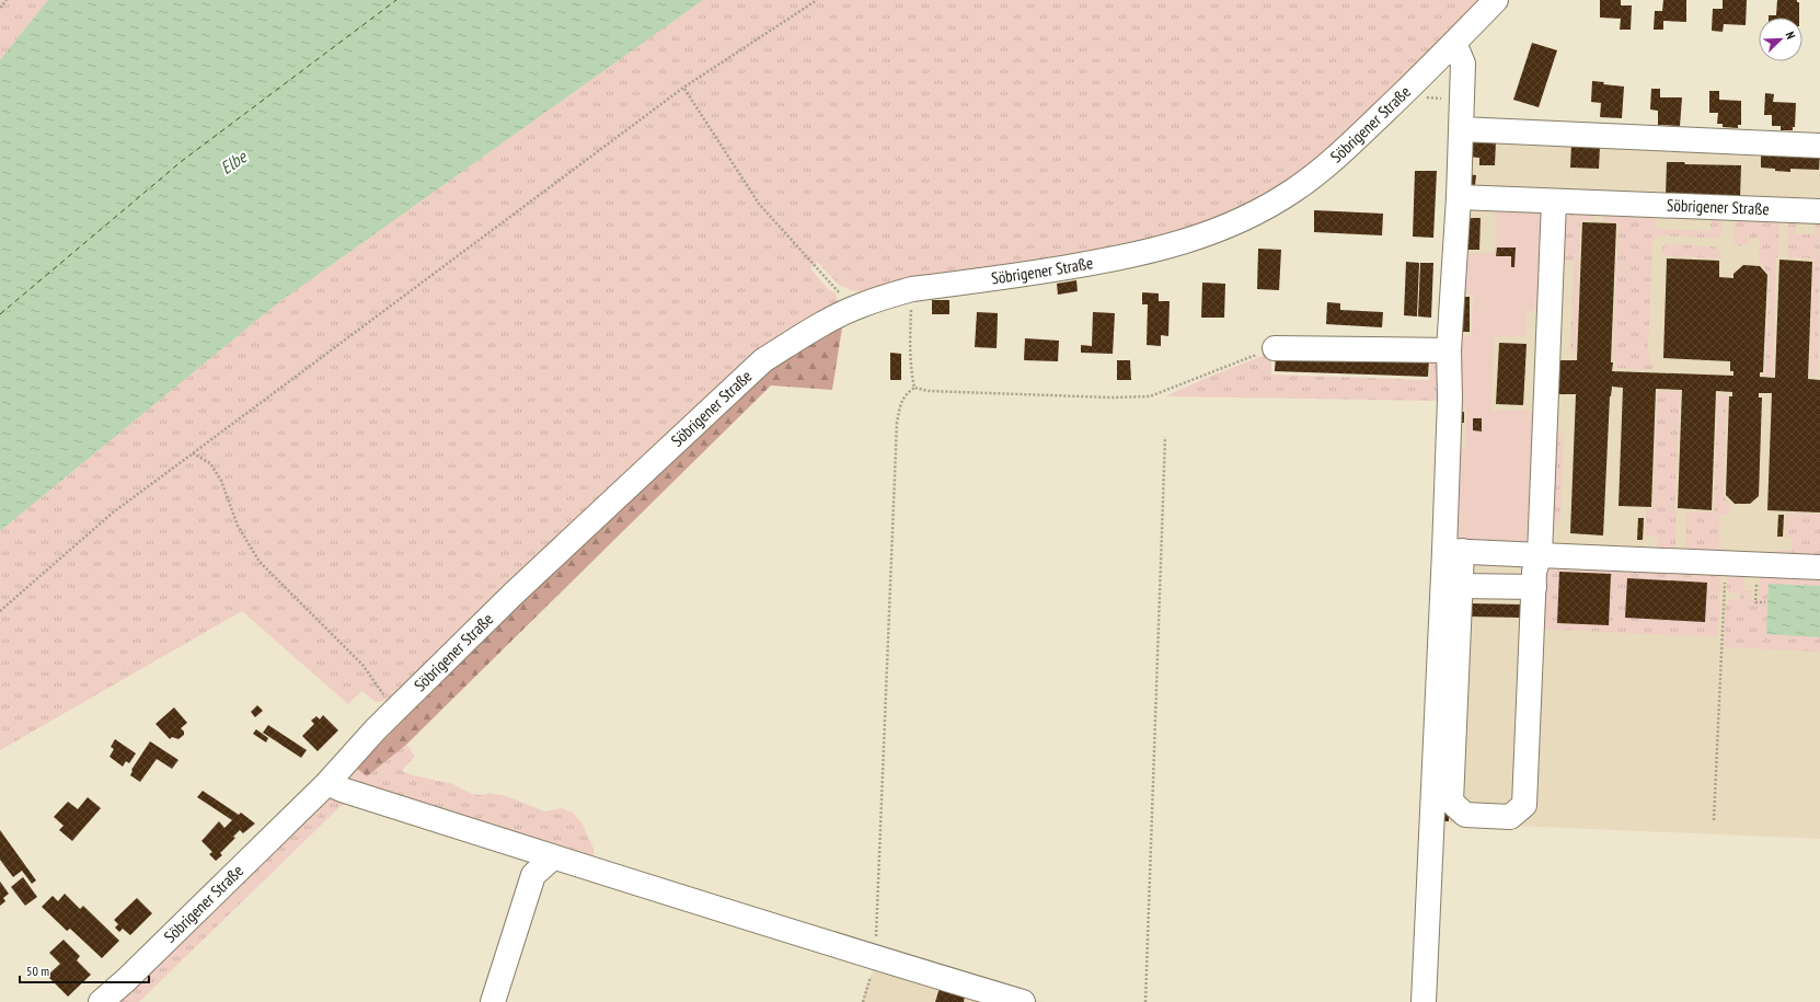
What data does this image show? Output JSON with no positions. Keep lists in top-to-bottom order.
{
  "streets": {
    "street": ["Söbrigener Straße"]
  },
  "water": ["Elbe"],
  "scale_bar": "50 m",
  "north": "top right"
}
